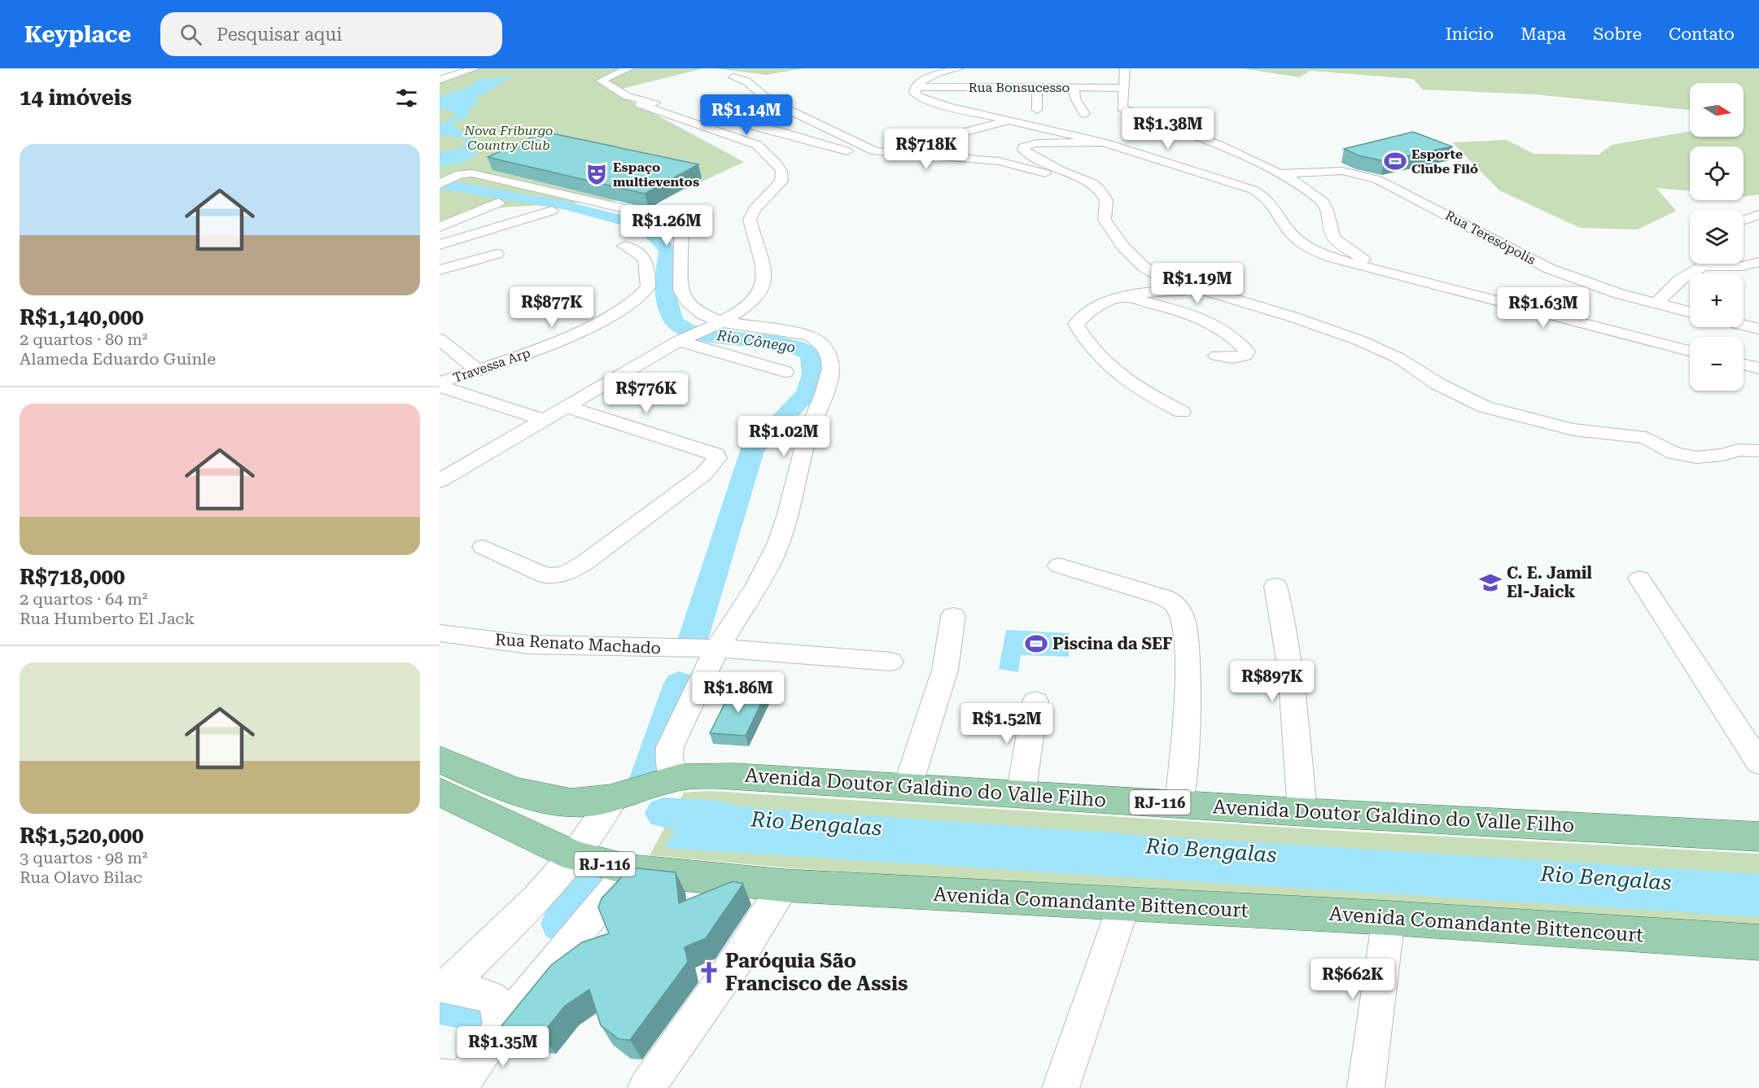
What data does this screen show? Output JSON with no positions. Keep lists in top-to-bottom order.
{
  "streets": {
    "main road": ["Avenida Doutor Galdino do Valle Filho", "RJ-116", "Avenida Comandante Bittencourt"],
    "street": [
      "Rua Bonsucesso",
      "Rua Teresópolis",
      "Travessa Arp",
      "Rua Renato Machado"
    ]
  },
  "water": ["Rio Cônego", "Rio Bengalas"],
  "parks": ["Nova Friburgo Country Club"],
  "places": {
    "sports": ["Esporte Clube Filó", "Piscina da SEF"],
    "theatre": ["Espaço multieventos"],
    "school or university": ["C. E. Jamil El-Jaick"],
    "church": ["Paróquia São Francisco de Assis"]
  },
  "north": "right",
  "page": {
    "header": "Keyplace",
    "search": "Pesquisar aqui",
    "nav": [
      "Início",
      "Mapa",
      "Sobre",
      "Contato"
    ],
    "heading": "14 imóveis",
    "map_buttons": ["+", "−"],
    "price": [
      "R$1.14M",
      "R$1.38M",
      "R$718K",
      "R$1.26M",
      "R$1.19M",
      "R$877K",
      "R$1.63M",
      "R$776K",
      "R$1.02M",
      "R$897K",
      "R$1.86M",
      "R$1.52M",
      "R$662K",
      "R$1.35M"
    ],
    "list": [
      {
        "name": "R$1,140,000",
        "note": "2 quartos · 80 m² · Alameda Eduardo Guinle"
      },
      {
        "name": "R$718,000",
        "note": "2 quartos · 64 m² · Rua Humberto El Jack"
      },
      {
        "name": "R$1,520,000",
        "note": "3 quartos · 98 m² · Rua Olavo Bilac"
      }
    ]
  }
}
